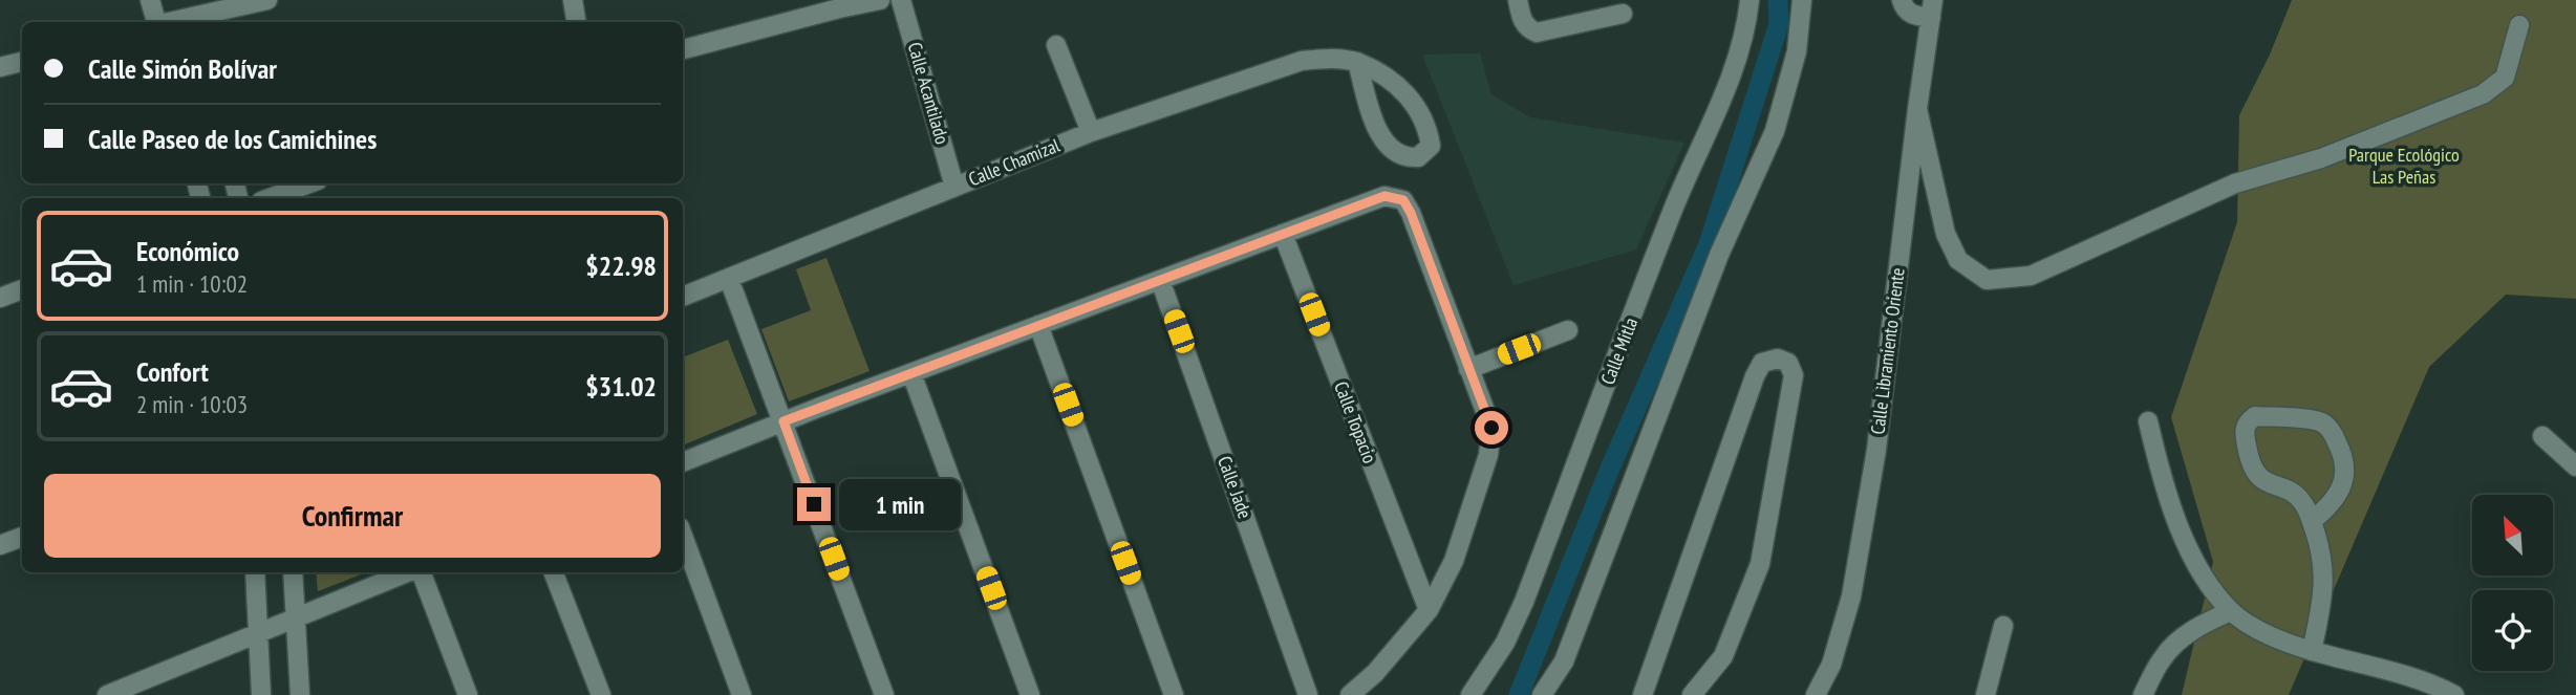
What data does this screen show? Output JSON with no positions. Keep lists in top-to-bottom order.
{
  "streets": {
    "street": [
      "Calle Acantilado",
      "Calle Chamizal",
      "Calle Mitla",
      "Calle Libramiento Oriente",
      "Calle Topacio",
      "Calle Jade"
    ]
  },
  "crossings": [
    ["Calle Acantilado", "Calle Chamizal"]
  ],
  "parks": ["Parque Ecológico Las Peñas"],
  "north": "top left",
  "page": {
    "banner": ["Calle Simón Bolívar", "Calle Paseo de los Camichines"],
    "list": [
      {
        "name": "Económico",
        "note": "1 min · 10:02",
        "value": "$22.98"
      },
      {
        "name": "Confort",
        "note": "2 min · 10:03",
        "value": "$31.02"
      }
    ],
    "buttons": "Confirmar",
    "bubble": "1 min"
  }
}
